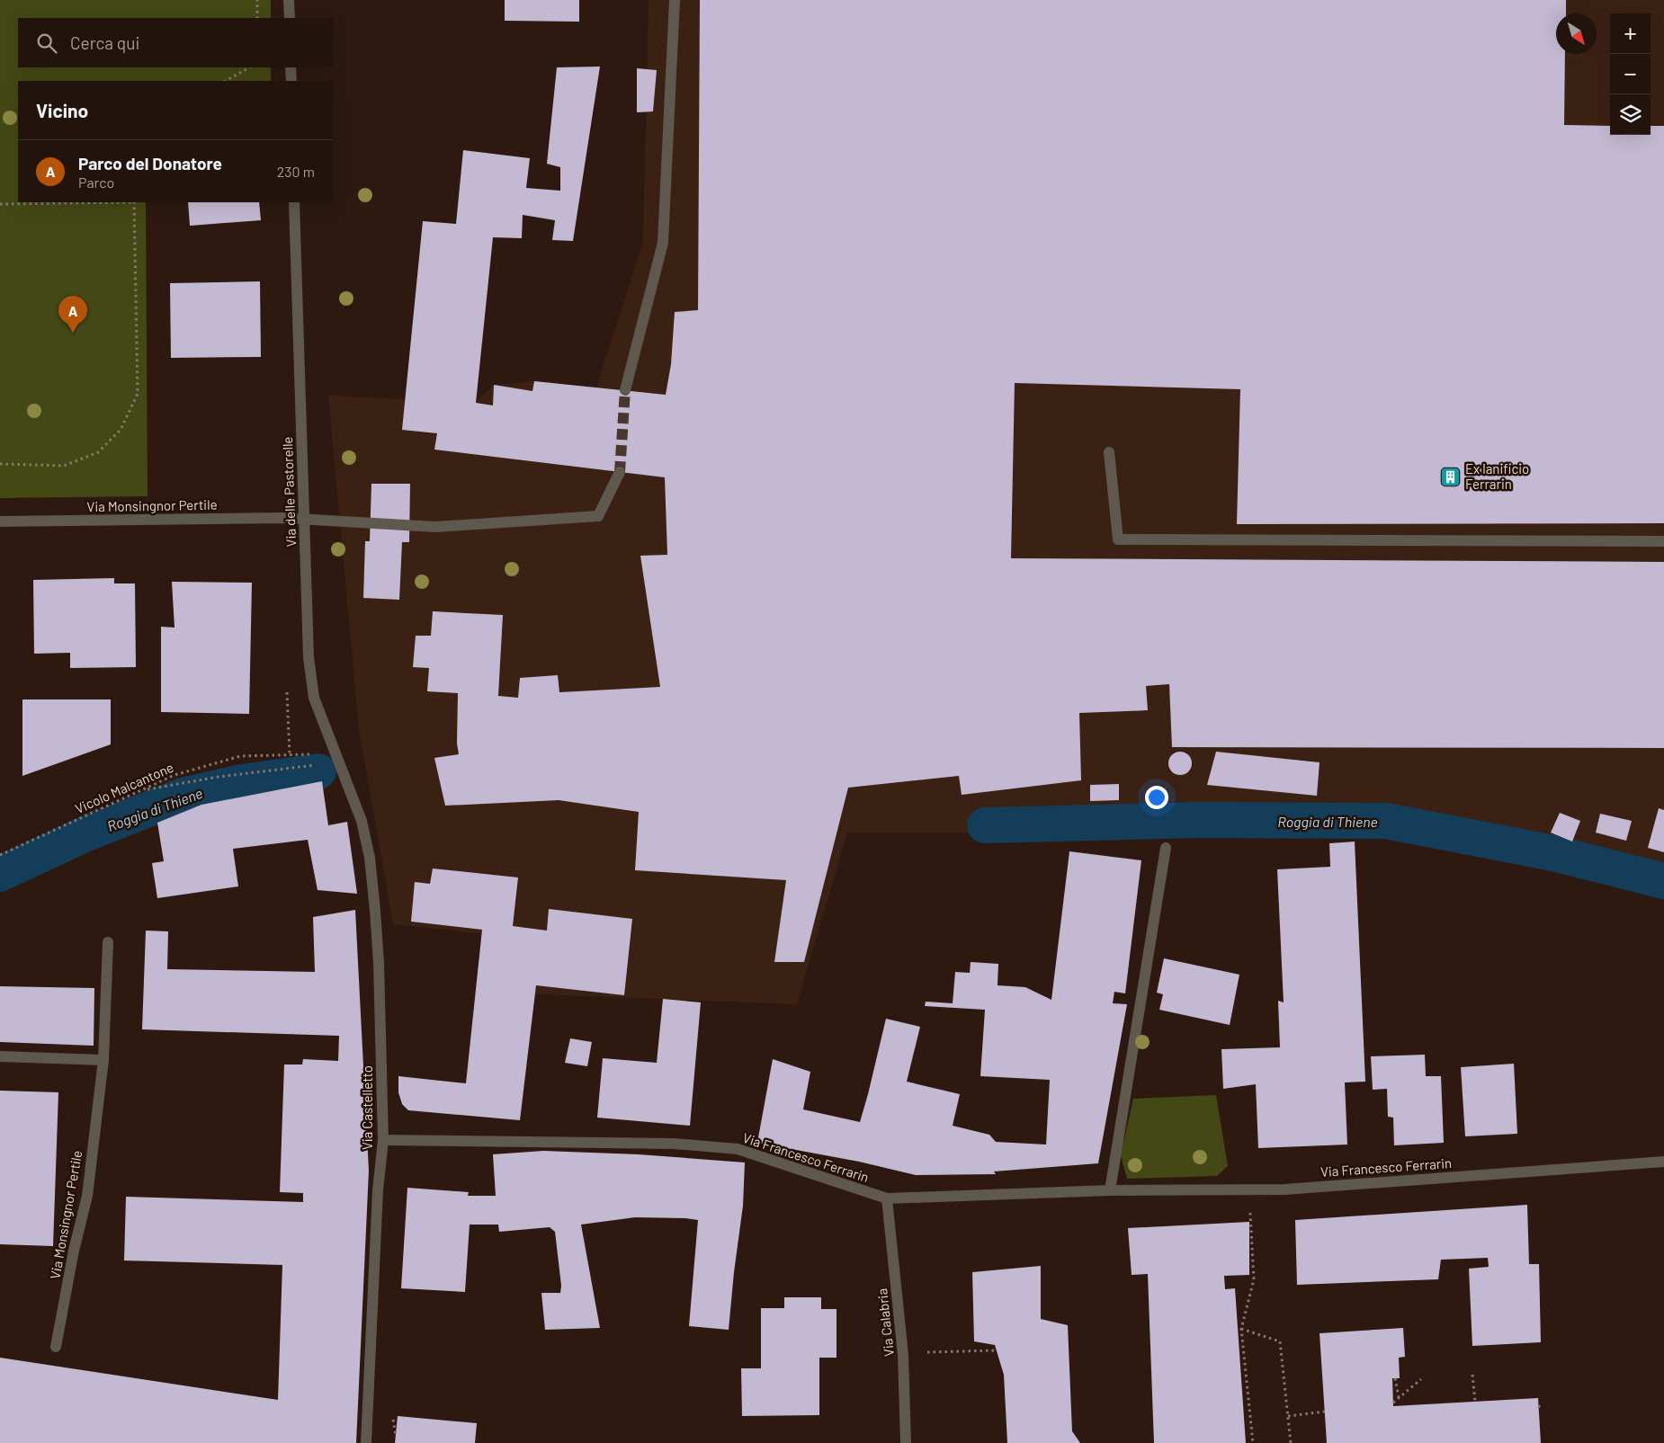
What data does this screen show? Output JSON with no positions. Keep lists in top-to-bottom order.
{
  "streets": {
    "street": [
      "Via delle Pastorelle",
      "Via Monsingnor Pertile",
      "Via Castelletto",
      "Via Francesco Ferrarin",
      "Via Calabria"
    ],
    "path": ["Vicolo Malcantone"]
  },
  "crossings": [
    ["Via delle Pastorelle", "Via Monsingnor Pertile"],
    ["Via delle Pastorelle", "Via Castelletto"],
    ["Via Castelletto", "Via Francesco Ferrarin"],
    ["Via Francesco Ferrarin", "Via Calabria"]
  ],
  "water": ["Roggia di Thiene"],
  "places": {
    "building": ["Ex lanificio Ferrarin"]
  },
  "north": "bottom right",
  "page": {
    "map_buttons": ["+", "−"],
    "search": "Cerca qui",
    "heading": "Vicino",
    "list": [
      {
        "mark": "A",
        "name": "Parco del Donatore",
        "note": "Parco",
        "value": "230 m"
      }
    ],
    "pins": "A"
  }
}
